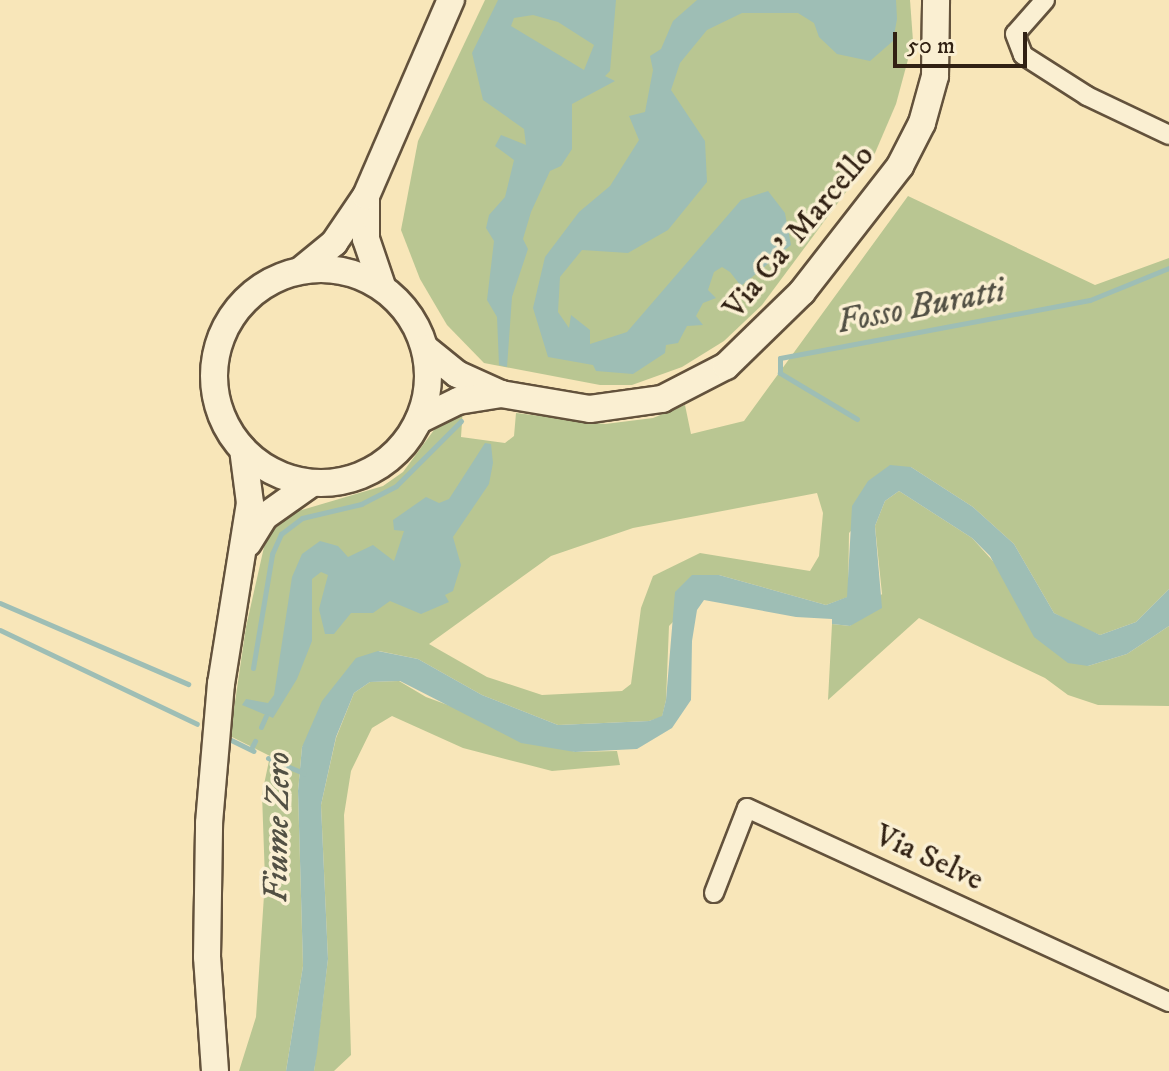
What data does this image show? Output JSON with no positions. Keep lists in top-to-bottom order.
{
  "streets": {
    "main road": ["Via Ca' Marcello"],
    "street": ["Via Selve"]
  },
  "water": ["Fosso Buratti", "Fiume Zero"],
  "scale_bar": "50 m"
}
